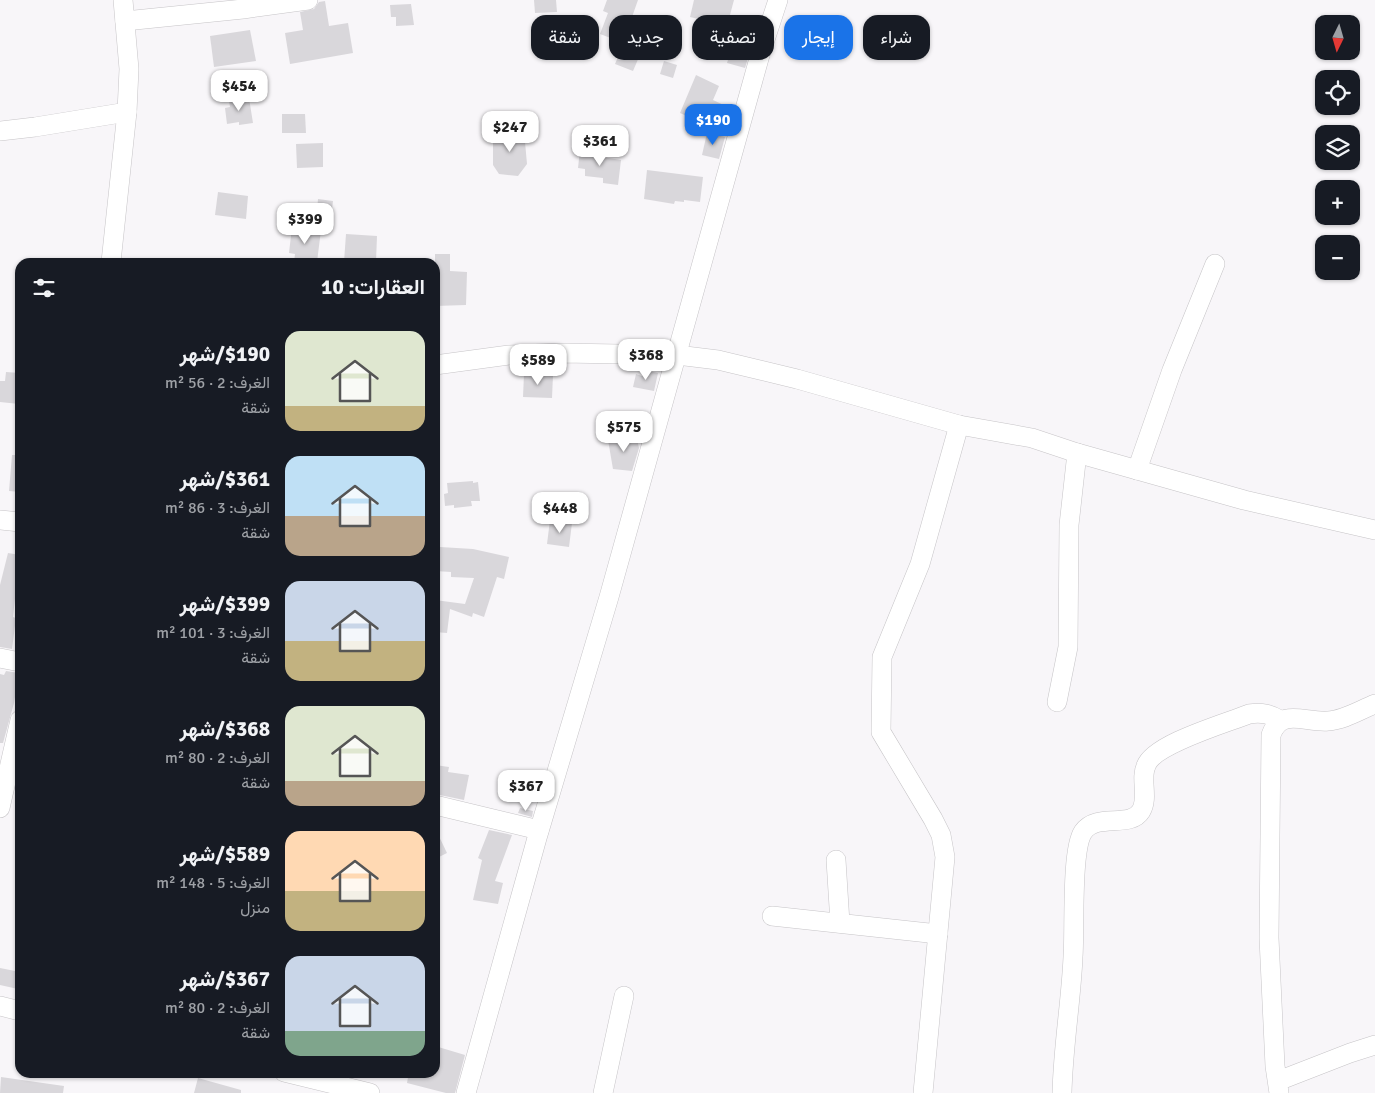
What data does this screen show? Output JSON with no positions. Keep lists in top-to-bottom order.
{
  "north": "bottom",
  "page": {
    "map_buttons": ["+", "−"],
    "chip": [
      "شراء",
      "إيجار",
      "تصفية",
      "جديد",
      "شقة"
    ],
    "price": [
      "$454",
      "$190",
      "$247",
      "$361",
      "$399",
      "$368",
      "$589",
      "$575",
      "$448",
      "$367"
    ],
    "heading": "العقارات: 10",
    "list": [
      {
        "name": "$190/شهر",
        "note": "الغرف: 2 · 56 m² · شقة"
      },
      {
        "name": "$361/شهر",
        "note": "الغرف: 3 · 86 m² · شقة"
      },
      {
        "name": "$399/شهر",
        "note": "الغرف: 3 · 101 m² · شقة"
      },
      {
        "name": "$368/شهر",
        "note": "الغرف: 2 · 80 m² · شقة"
      },
      {
        "name": "$589/شهر",
        "note": "الغرف: 5 · 148 m² · منزل"
      },
      {
        "name": "$367/شهر",
        "note": "الغرف: 2 · 80 m² · شقة"
      }
    ]
  }
}
